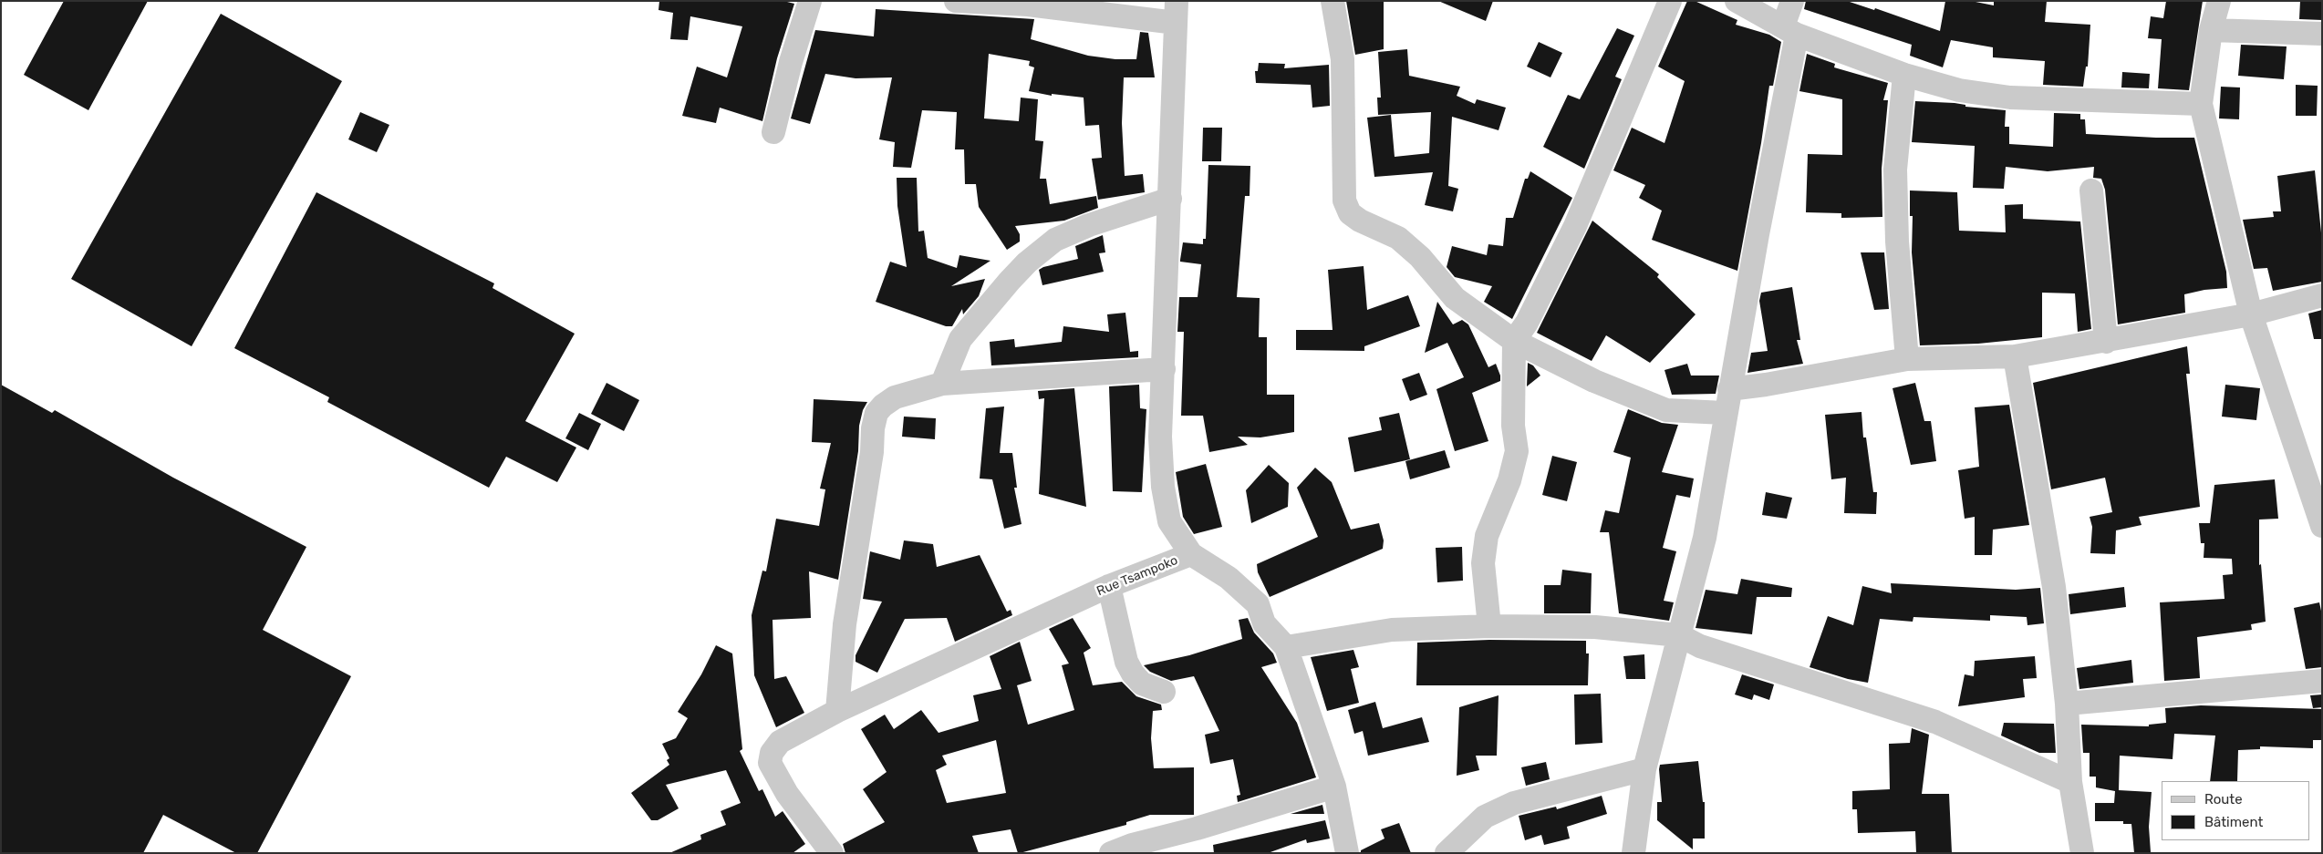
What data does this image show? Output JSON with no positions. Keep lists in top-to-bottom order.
{
  "streets": {
    "street": ["Rue Tsampoko"]
  },
  "legend": ["Route", "Bâtiment"]
}
